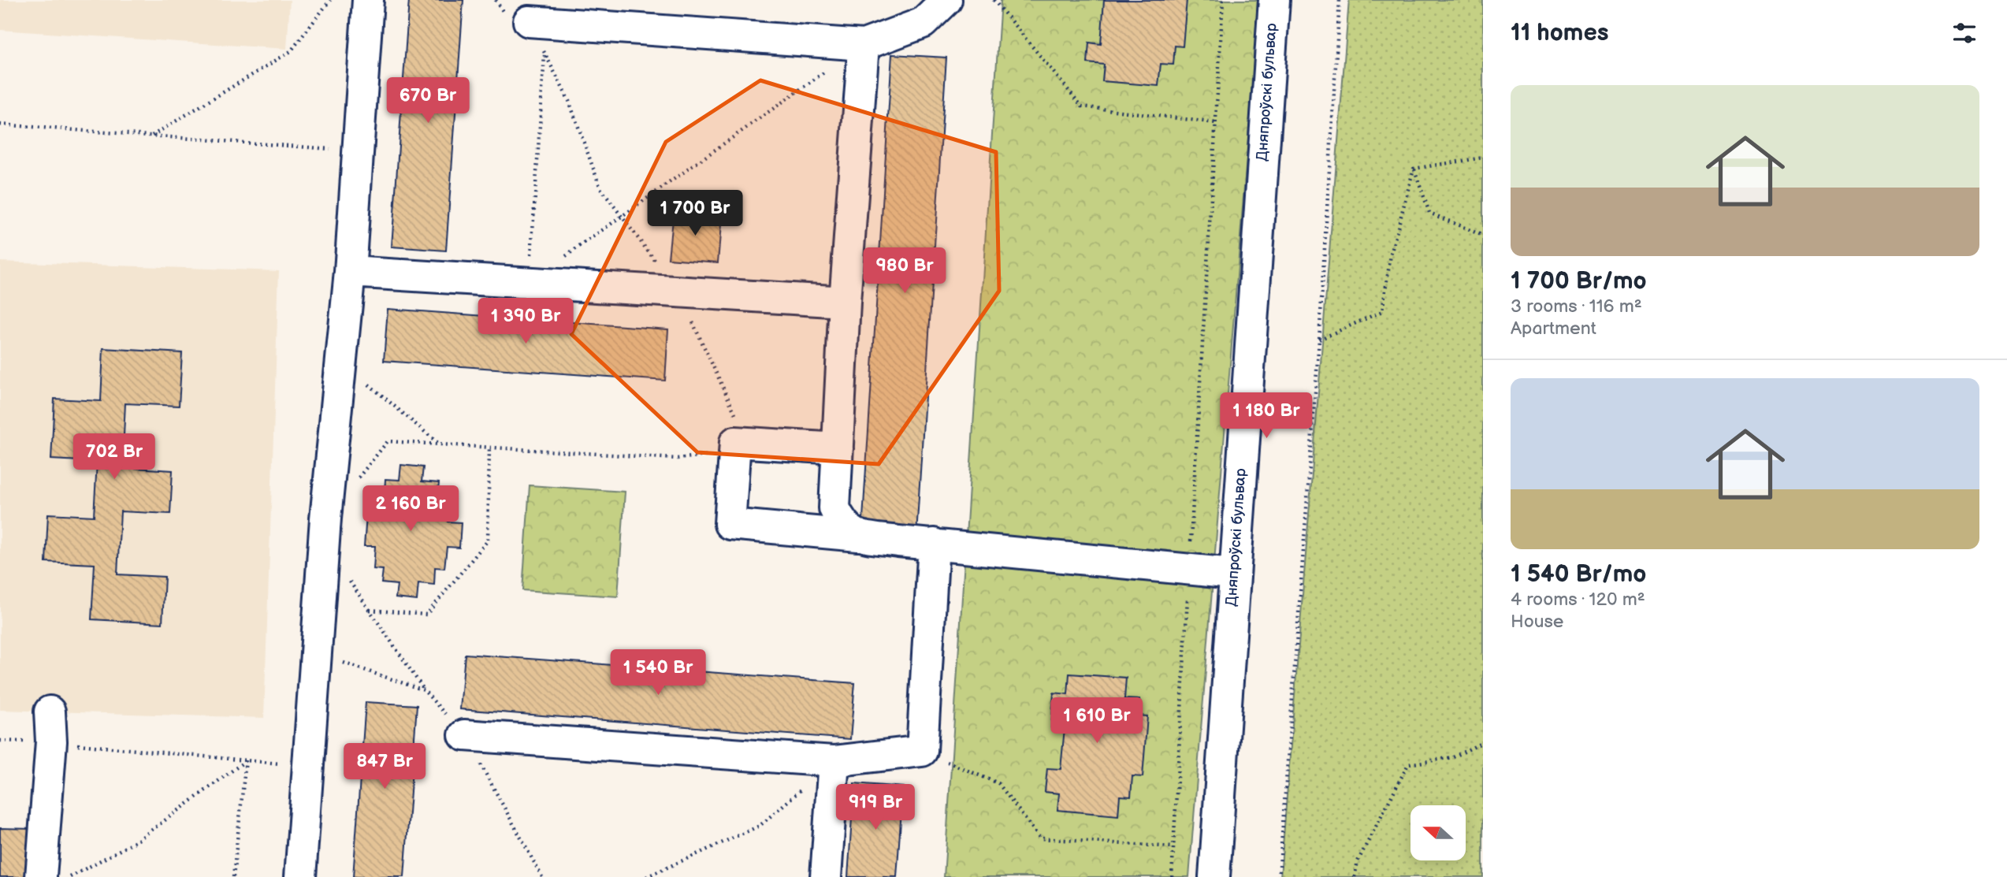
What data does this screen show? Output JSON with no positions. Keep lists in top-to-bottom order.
{
  "streets": {
    "street": ["Дняпроўскі бульвар"]
  },
  "north": "left",
  "page": {
    "heading": "11 homes",
    "list": [
      {
        "name": "1 700 Br/mo",
        "note": "3 rooms · 116 m² · Apartment"
      },
      {
        "name": "1 540 Br/mo",
        "note": "4 rooms · 120 m² · House"
      }
    ],
    "price": [
      "670 Br",
      "1 700 Br",
      "980 Br",
      "1 390 Br",
      "1 180 Br",
      "702 Br",
      "2 160 Br",
      "1 540 Br",
      "1 610 Br",
      "847 Br",
      "919 Br"
    ]
  }
}
